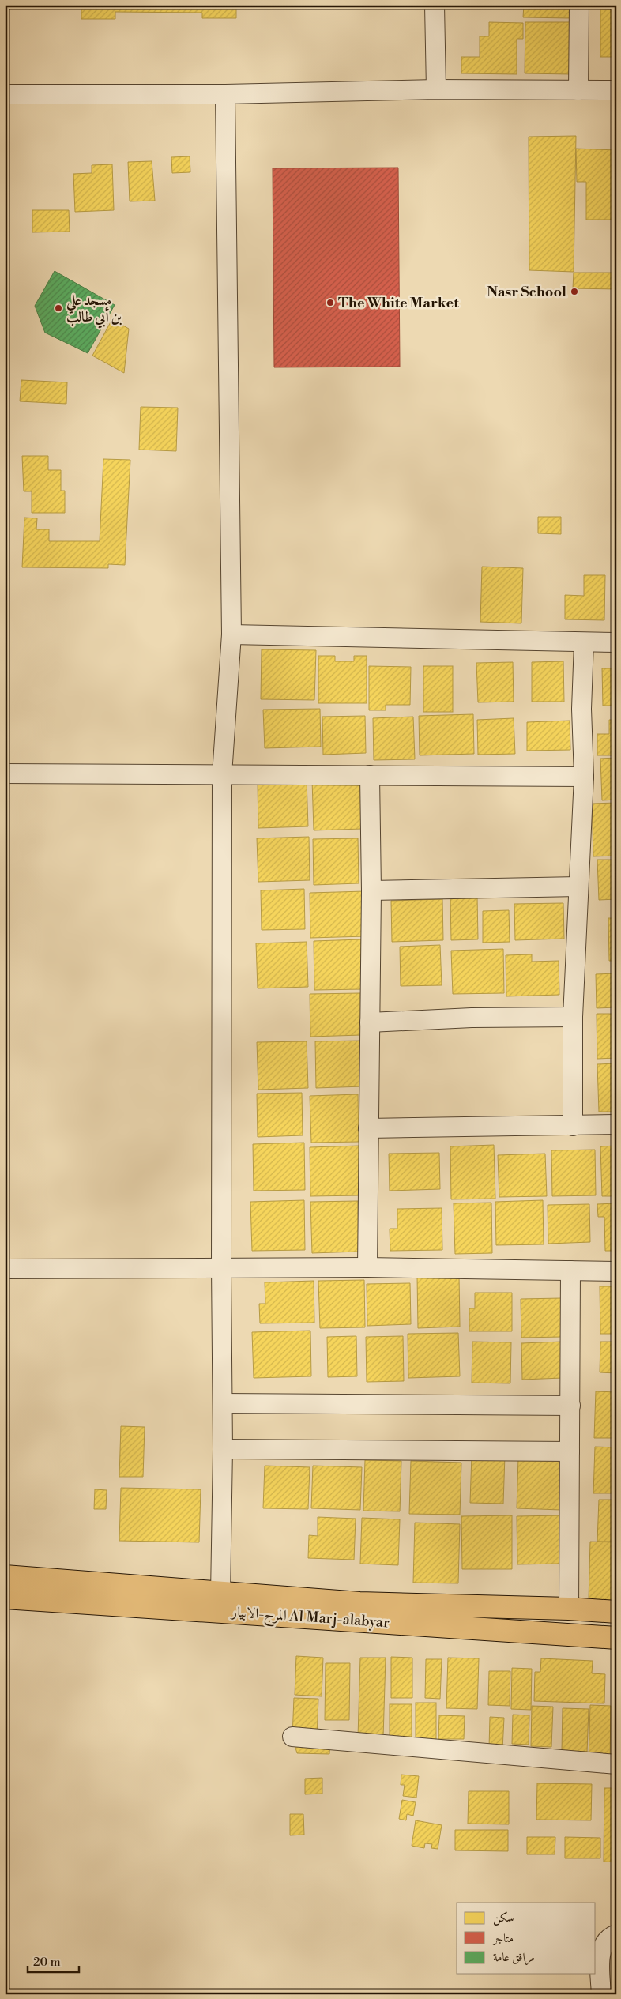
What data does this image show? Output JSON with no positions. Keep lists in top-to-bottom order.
{
  "streets": {
    "main road": ["المرج-الابيار Al Marj-alabyar"]
  },
  "places": ["Nasr School", "The White Market", "مسجد علي بن أبي طالب"],
  "legend": ["سكن", "متاجر", "مرافق عامة"],
  "scale_bar": "20 m"
}
